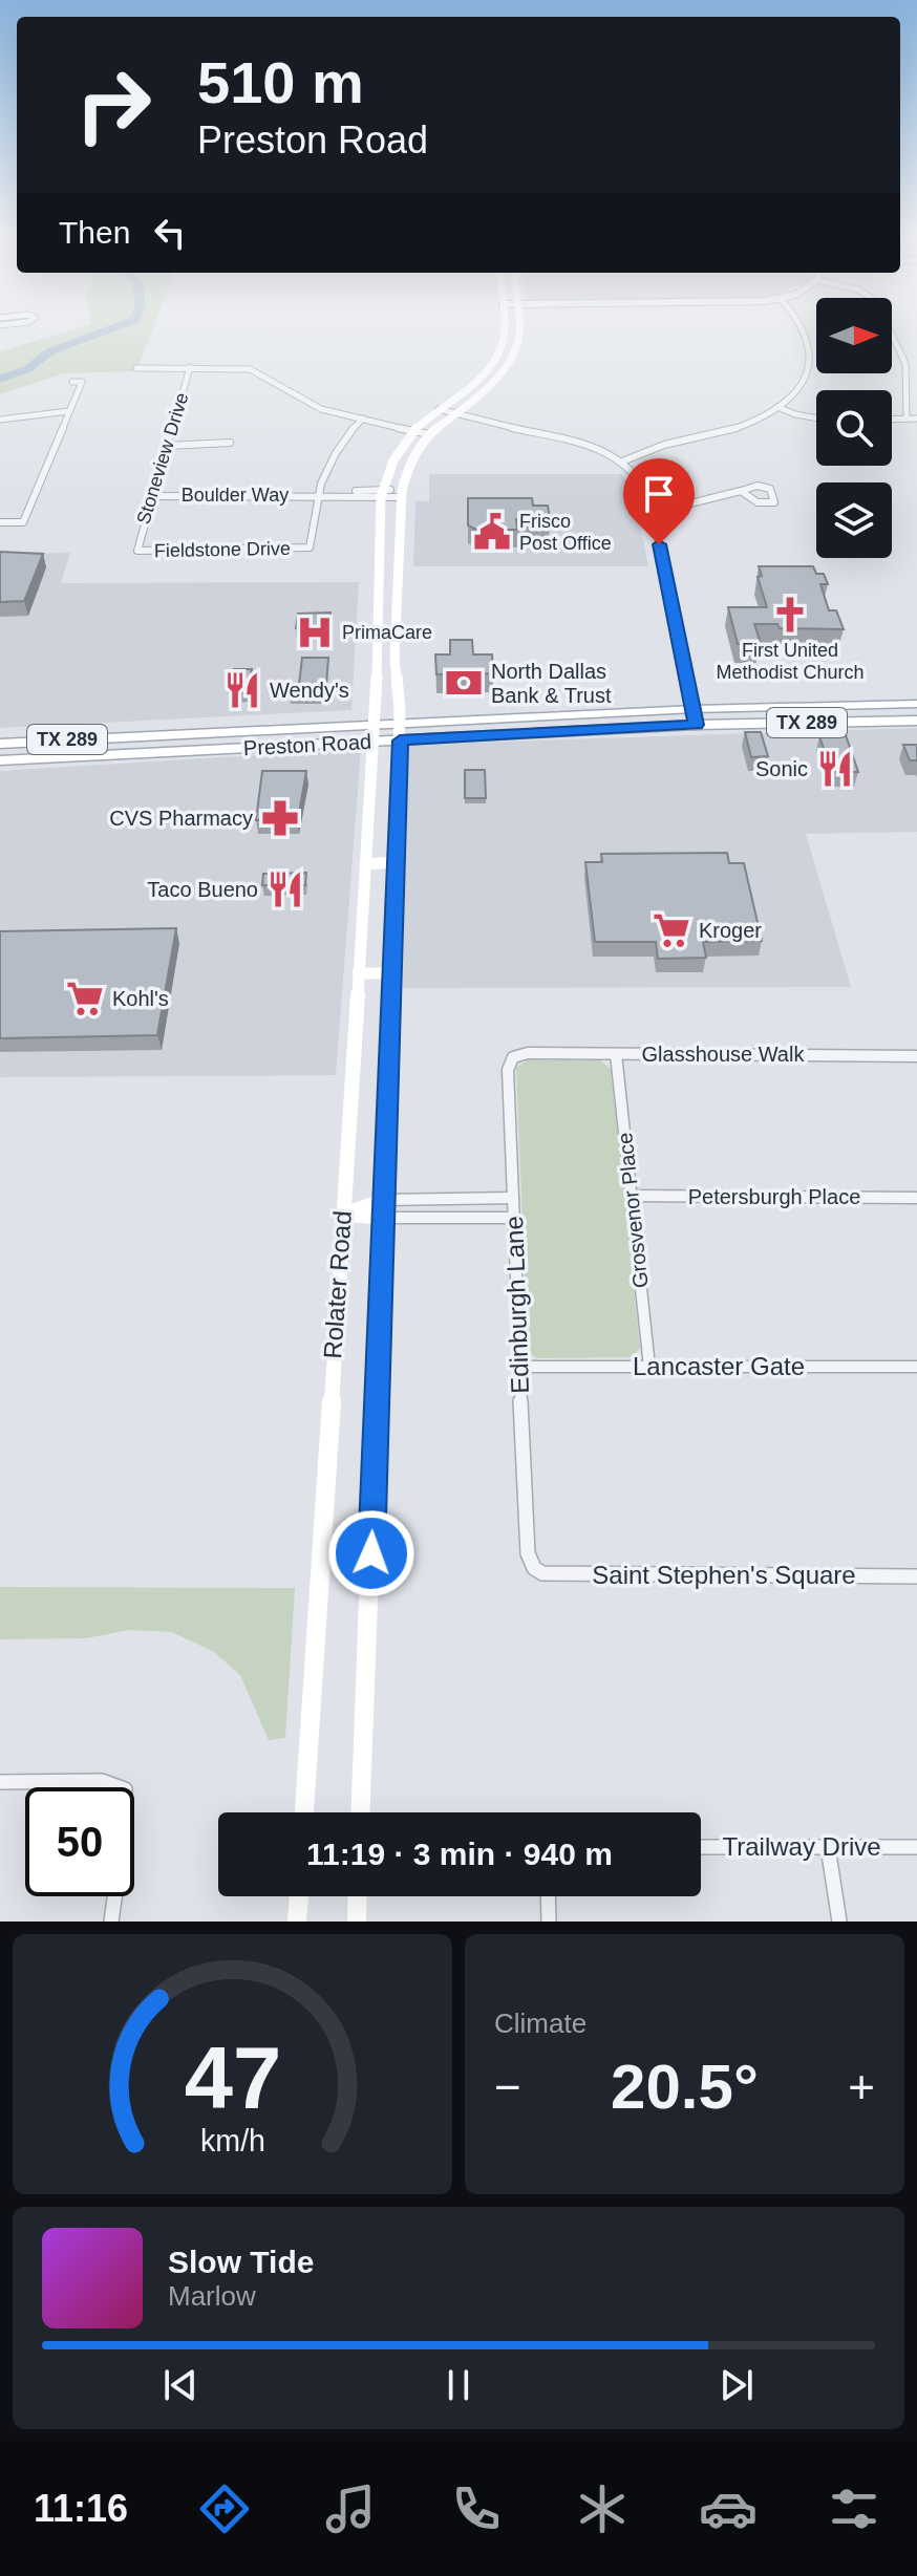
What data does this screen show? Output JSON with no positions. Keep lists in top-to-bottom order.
{
  "streets": {
    "main road": ["TX 289", "Preston Road", "Rolater Road"],
    "street": [
      "Stoneview Drive",
      "Boulder Way",
      "Fieldstone Drive",
      "Glasshouse Walk",
      "Petersburgh Place",
      "Grosvenor Place",
      "Edinburgh Lane",
      "Lancaster Gate",
      "Saint Stephen's Square",
      "Trailway Drive"
    ]
  },
  "crossings": [
    ["Stoneview Drive", "Boulder Way"],
    ["Stoneview Drive", "Fieldstone Drive"],
    ["Boulder Way", "Fieldstone Drive"],
    ["Boulder Way", "Rolater Road"],
    ["Preston Road", "Rolater Road"],
    ["Glasshouse Walk", "Grosvenor Place"],
    ["Glasshouse Walk", "Edinburgh Lane"],
    ["Petersburgh Place", "Grosvenor Place"],
    ["Grosvenor Place", "Lancaster Gate"],
    ["Edinburgh Lane", "Lancaster Gate"],
    ["Edinburgh Lane", "Saint Stephen's Square"]
  ],
  "places": {
    "public building": ["Frisco Post Office"],
    "church": ["First United Methodist Church"],
    "hospital": ["PrimaCare"],
    "bank": ["North Dallas Bank & Trust"],
    "restaurant": ["Wendy's", "Sonic", "Taco Bueno"],
    "pharmacy": ["CVS Pharmacy"],
    "supermarket": ["Kroger", "Kohl's"]
  },
  "north": "right",
  "page": {
    "turn": ["510 m", "Preston Road"],
    "then": "Then",
    "limit": "50",
    "trip": "11:19 · 3 min · 940 m",
    "tile": "Climate",
    "heat": ["−", "20.5°", "+"],
    "song": ["Slow Tide", "Marlow"],
    "tabs": "11:16",
    "gauge": ["47", "km/h"]
  }
}
